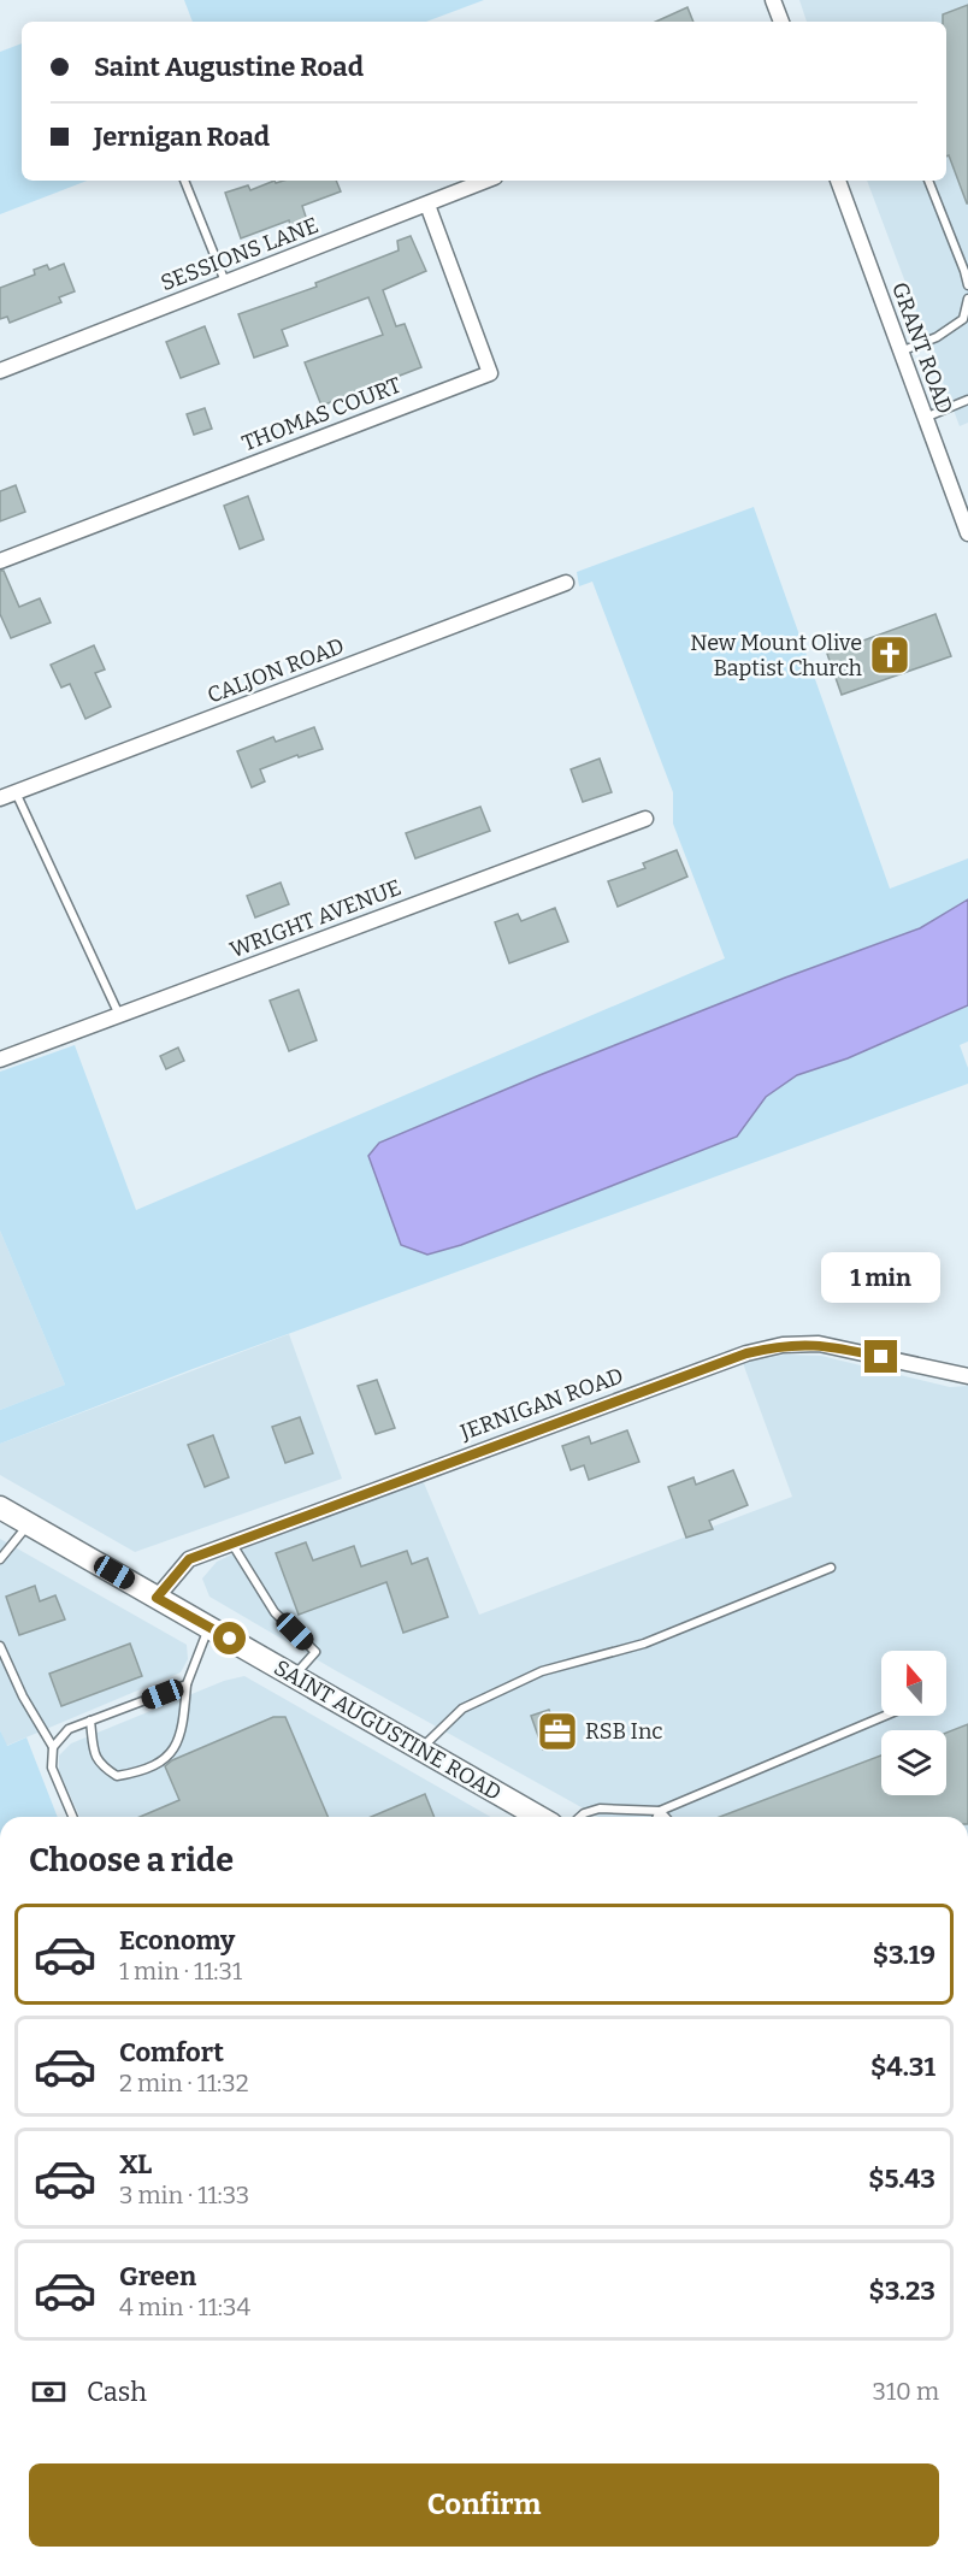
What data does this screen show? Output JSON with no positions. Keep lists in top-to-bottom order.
{
  "streets": {
    "main road": ["SAINT AUGUSTINE ROAD"],
    "street": [
      "SESSIONS LANE",
      "GRANT ROAD",
      "THOMAS COURT",
      "CALJON ROAD",
      "WRIGHT AVENUE",
      "JERNIGAN ROAD"
    ]
  },
  "crossings": [
    ["SESSIONS LANE", "THOMAS COURT"],
    ["JERNIGAN ROAD", "SAINT AUGUSTINE ROAD"]
  ],
  "places": {
    "church": ["New Mount Olive Baptist Church"],
    "office": ["RSB Inc"]
  },
  "north": "top",
  "page": {
    "banner": ["Saint Augustine Road", "Jernigan Road"],
    "bubble": "1 min",
    "heading": "Choose a ride",
    "list": [
      {
        "name": "Economy",
        "note": "1 min · 11:31",
        "value": "$3.19"
      },
      {
        "name": "Comfort",
        "note": "2 min · 11:32",
        "value": "$4.31"
      },
      {
        "name": "XL",
        "note": "3 min · 11:33",
        "value": "$5.43"
      },
      {
        "name": "Green",
        "note": "4 min · 11:34",
        "value": "$3.23"
      }
    ],
    "pay": ["Cash", "310 m"],
    "buttons": "Confirm"
  }
}
